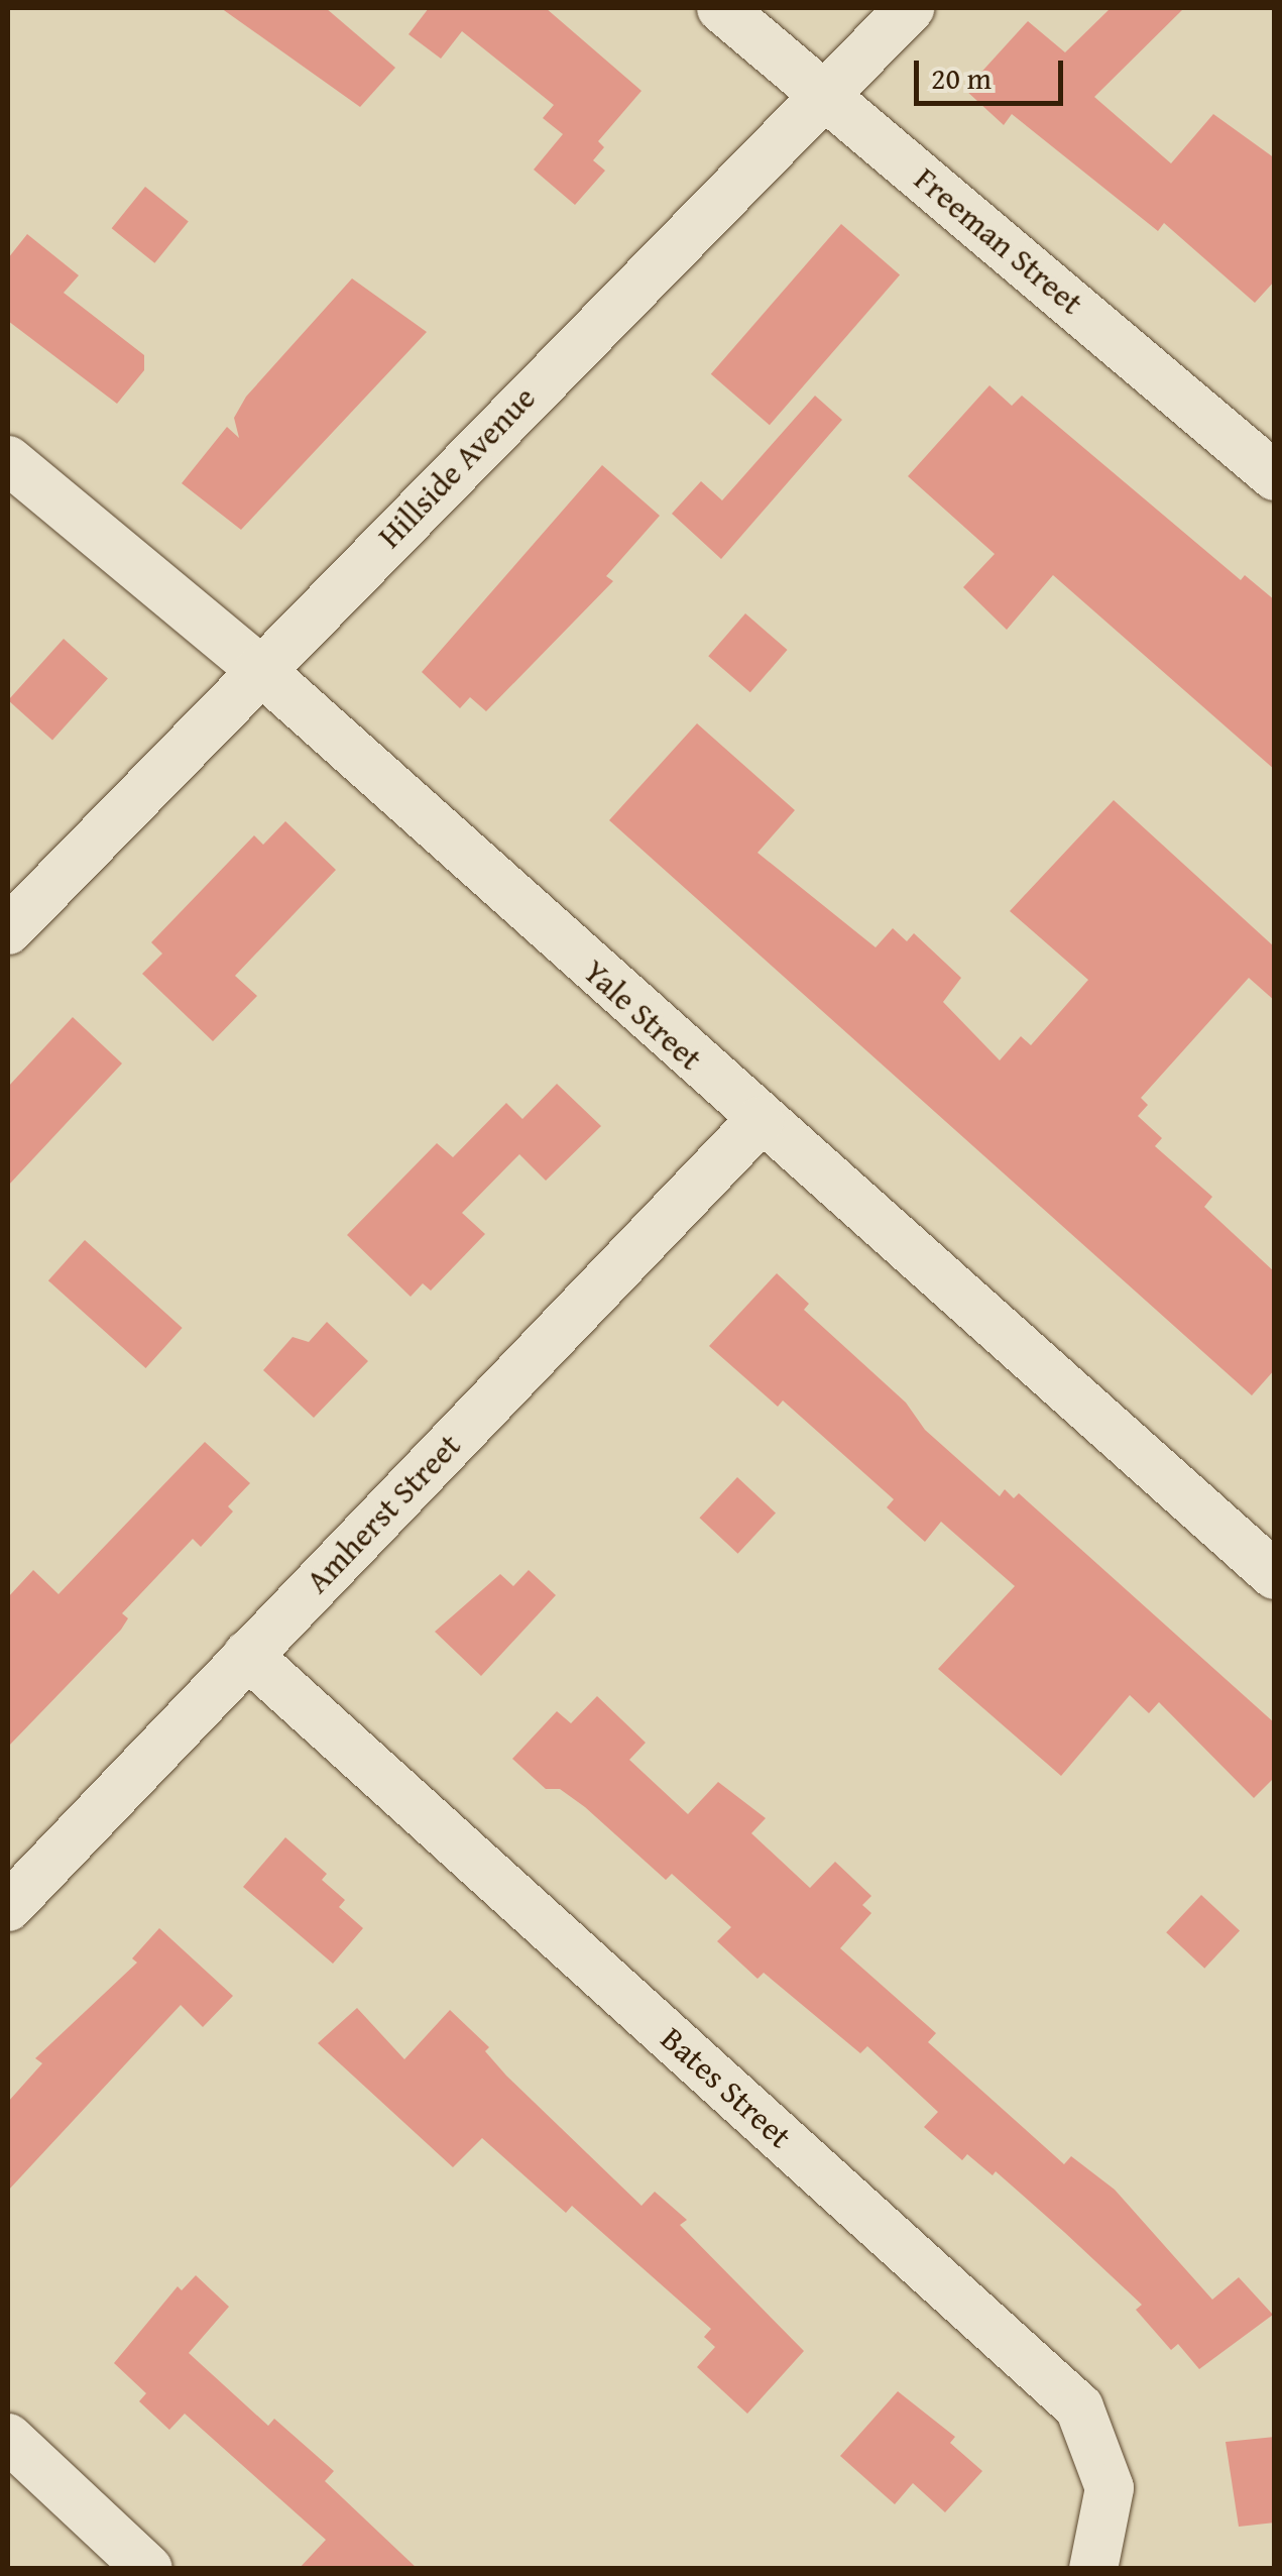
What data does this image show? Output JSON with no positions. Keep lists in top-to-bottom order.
{
  "streets": {
    "street": [
      "Freeman Street",
      "Hillside Avenue",
      "Yale Street",
      "Amherst Street",
      "Bates Street"
    ]
  },
  "crossings": [
    ["Freeman Street", "Hillside Avenue"],
    ["Hillside Avenue", "Yale Street"],
    ["Yale Street", "Amherst Street"],
    ["Amherst Street", "Bates Street"]
  ],
  "scale_bar": "20 m"
}
